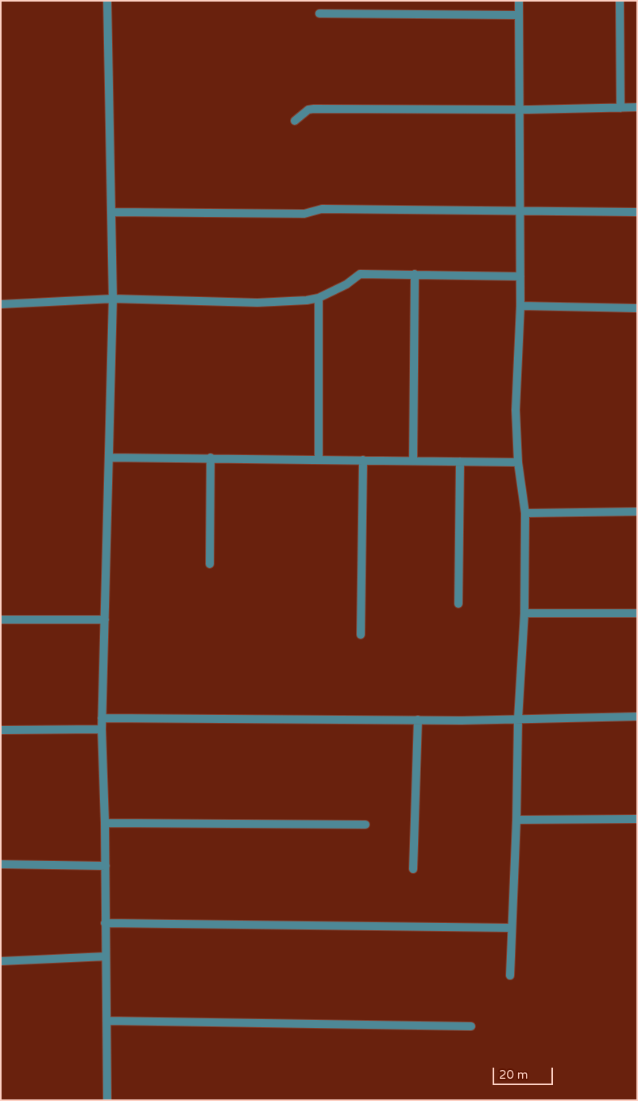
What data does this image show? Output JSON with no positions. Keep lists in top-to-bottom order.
{
  "scale_bar": "20 m"
}
